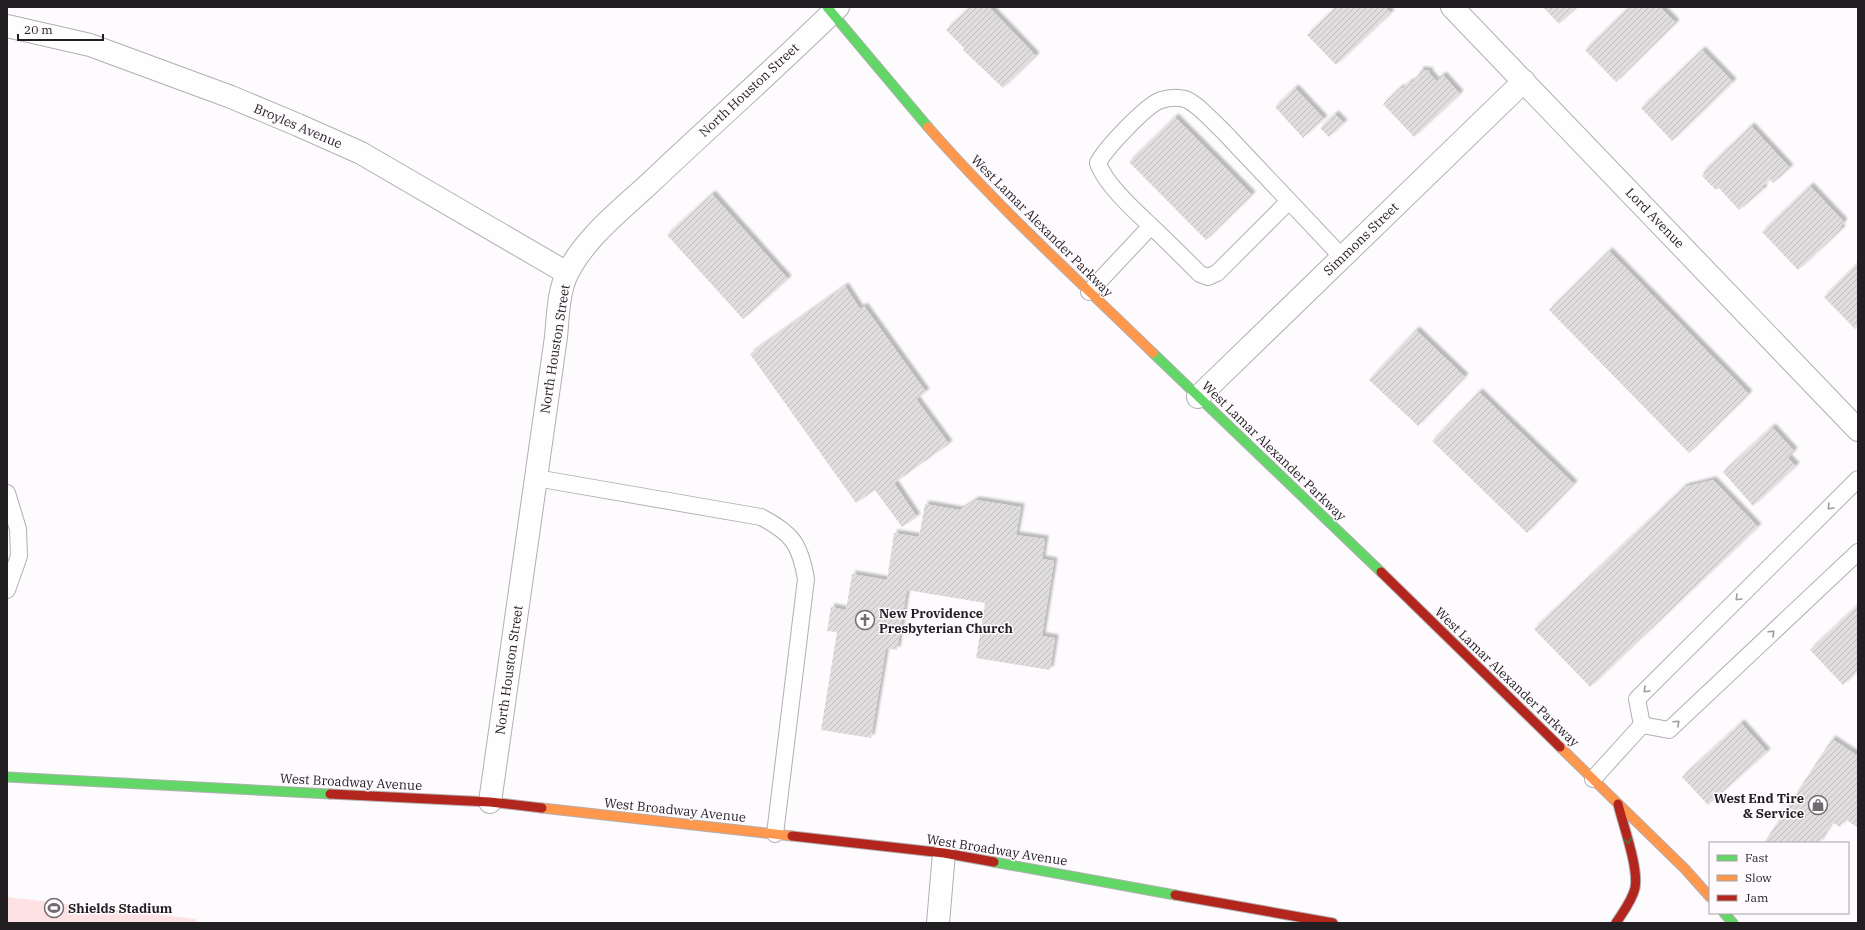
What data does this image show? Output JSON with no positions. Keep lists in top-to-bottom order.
{
  "streets": {
    "main road": ["West Lamar Alexander Parkway", "West Broadway Avenue"],
    "street": [
      "North Houston Street",
      "Broyles Avenue",
      "Lord Avenue",
      "Simmons Street"
    ]
  },
  "crossings": [
    ["North Houston Street", "Broyles Avenue"],
    ["North Houston Street", "West Lamar Alexander Parkway"],
    ["North Houston Street", "West Broadway Avenue"],
    ["Lord Avenue", "Simmons Street"],
    ["West Lamar Alexander Parkway", "Simmons Street"]
  ],
  "places": {
    "church": ["New Providence Presbyterian Church"],
    "shop": ["West End Tire & Service"],
    "sports": ["Shields Stadium"]
  },
  "legend": ["Fast", "Slow", "Jam"],
  "scale_bar": "20 m"
}
